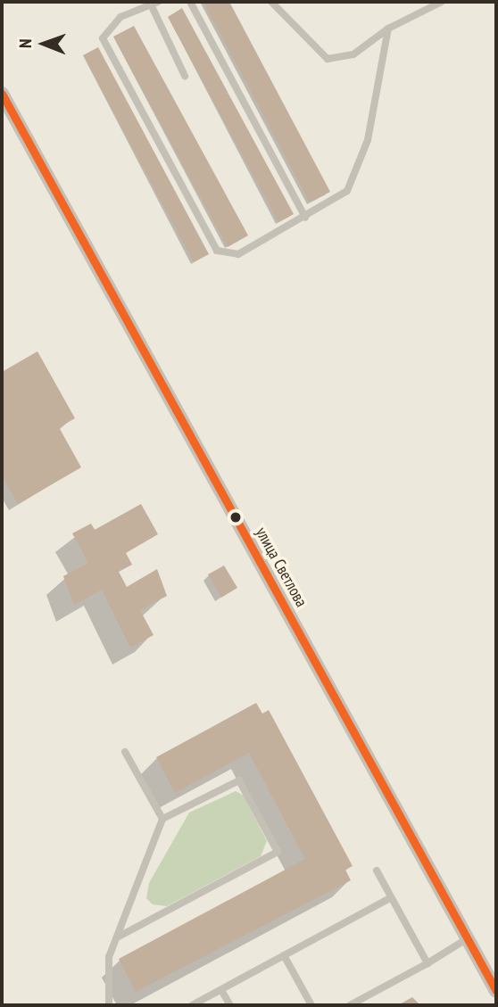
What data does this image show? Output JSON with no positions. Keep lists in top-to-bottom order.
{
  "streets": {
    "street": ["улица Светлова"]
  },
  "north": "left"
}
